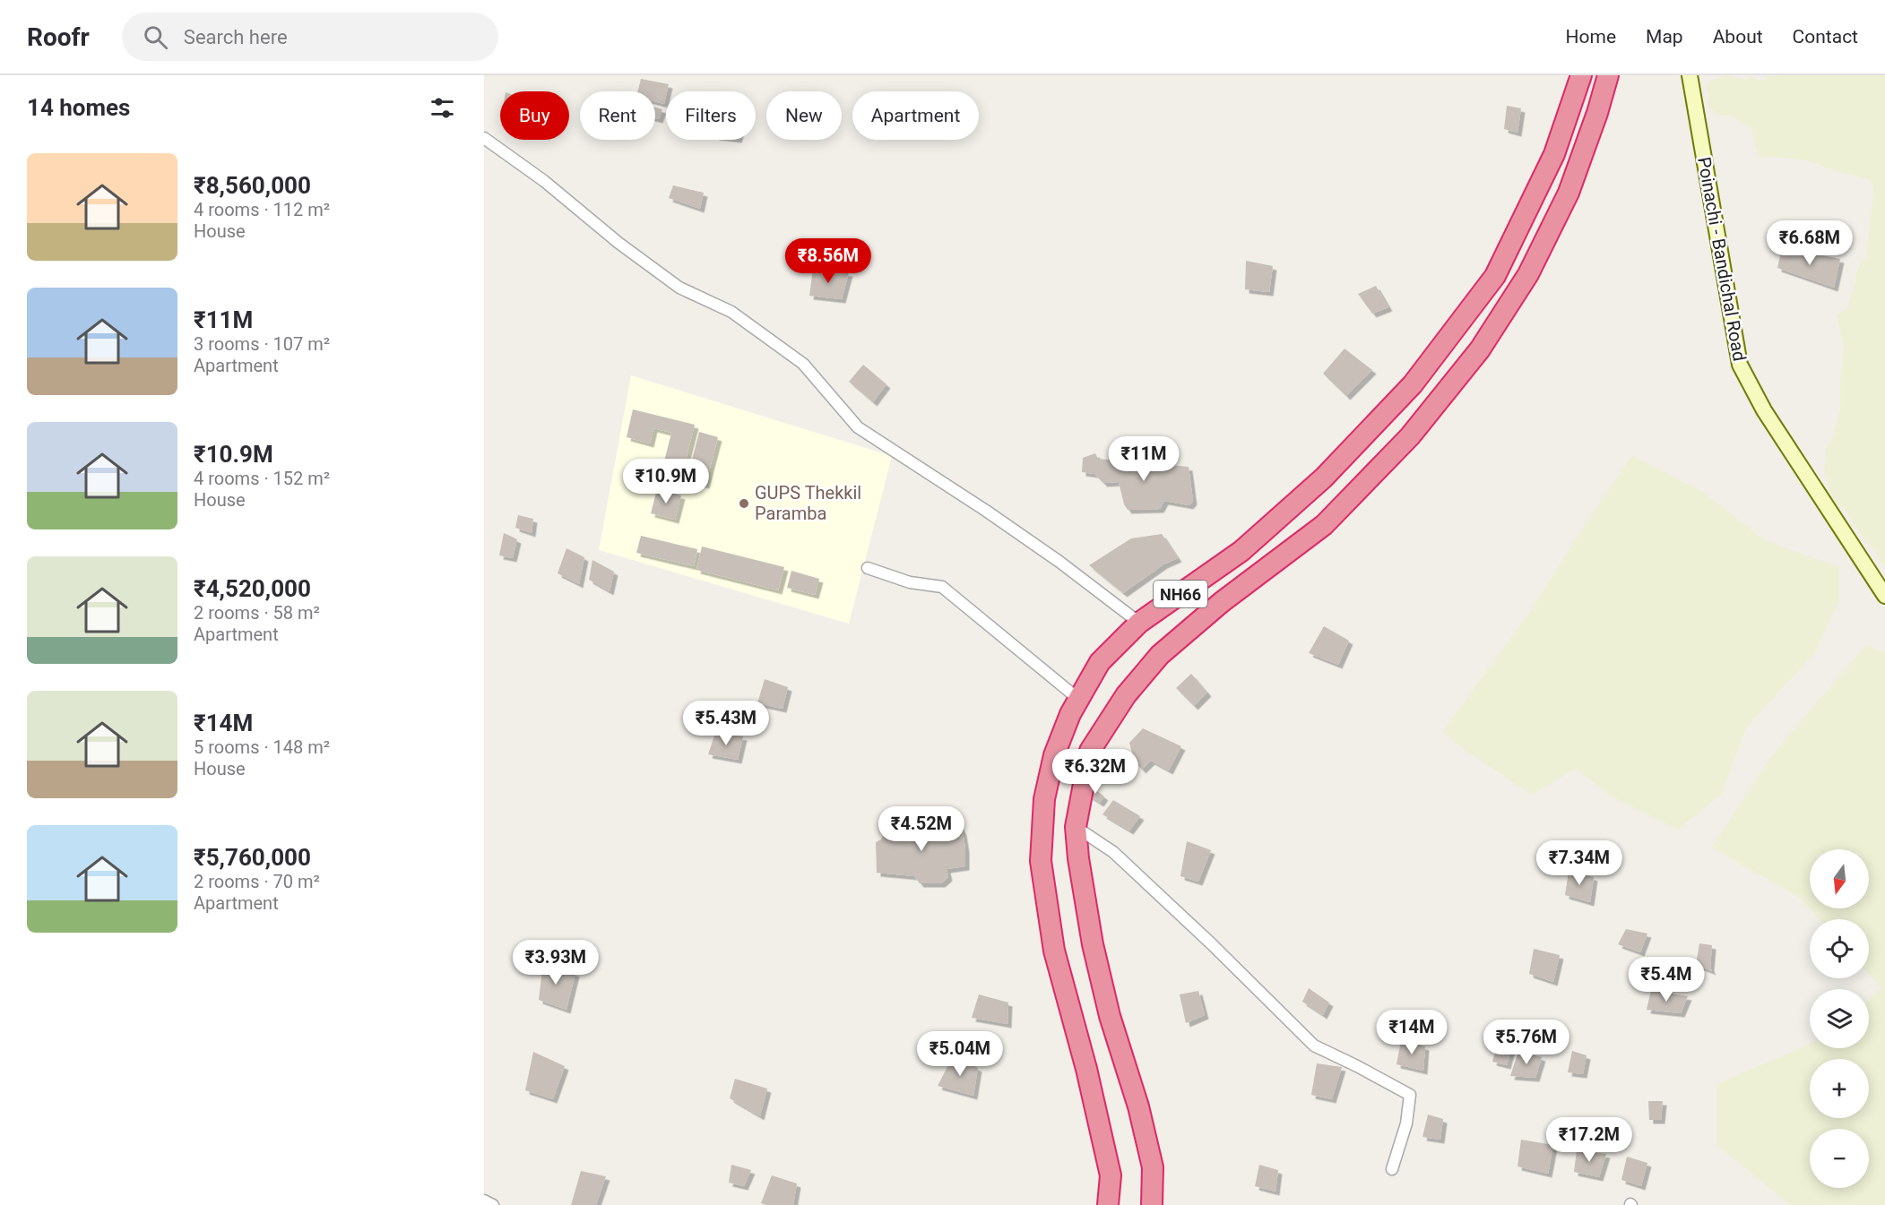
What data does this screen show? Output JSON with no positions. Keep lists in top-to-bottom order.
{
  "streets": {
    "highway": ["NH66"],
    "main road": ["Poinachi - Bandichal Road"]
  },
  "places": ["GUPS Thekkil Paramba"],
  "north": "bottom",
  "page": {
    "header": "Roofr",
    "search": "Search here",
    "nav": [
      "Home",
      "Map",
      "About",
      "Contact"
    ],
    "heading": "14 homes",
    "chip": [
      "Buy",
      "Rent",
      "Filters",
      "New",
      "Apartment"
    ],
    "list": [
      {
        "name": "₹8,560,000",
        "note": "4 rooms · 112 m² · House"
      },
      {
        "name": "₹11M",
        "note": "3 rooms · 107 m² · Apartment"
      },
      {
        "name": "₹10.9M",
        "note": "4 rooms · 152 m² · House"
      },
      {
        "name": "₹4,520,000",
        "note": "2 rooms · 58 m² · Apartment"
      },
      {
        "name": "₹14M",
        "note": "5 rooms · 148 m² · House"
      },
      {
        "name": "₹5,760,000",
        "note": "2 rooms · 70 m² · Apartment"
      }
    ],
    "price": [
      "₹6.68M",
      "₹8.56M",
      "₹11M",
      "₹10.9M",
      "₹5.43M",
      "₹6.32M",
      "₹4.52M",
      "₹7.34M",
      "₹3.93M",
      "₹5.4M",
      "₹14M",
      "₹5.76M",
      "₹5.04M",
      "₹17.2M"
    ],
    "map_buttons": ["+", "−"]
  }
}
